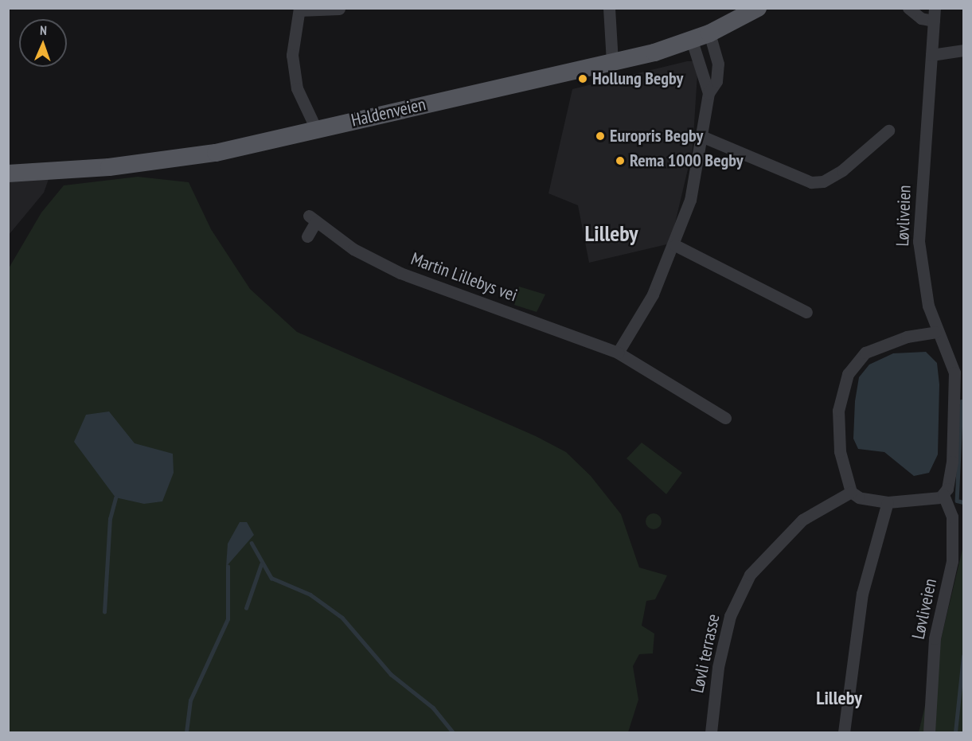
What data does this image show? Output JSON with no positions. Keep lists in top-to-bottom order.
{
  "streets": {
    "main road": ["Haldenveien"],
    "street": ["Løvliveien", "Martin Lillebys vei", "Løvli terrasse"]
  },
  "crossings": [
    ["Løvliveien", "Løvli terrasse"]
  ],
  "districts": ["Lilleby", "Lilleby"],
  "places": ["Hollung Begby", "Europris Begby", "Rema 1000 Begby"],
  "north": "top"
}
